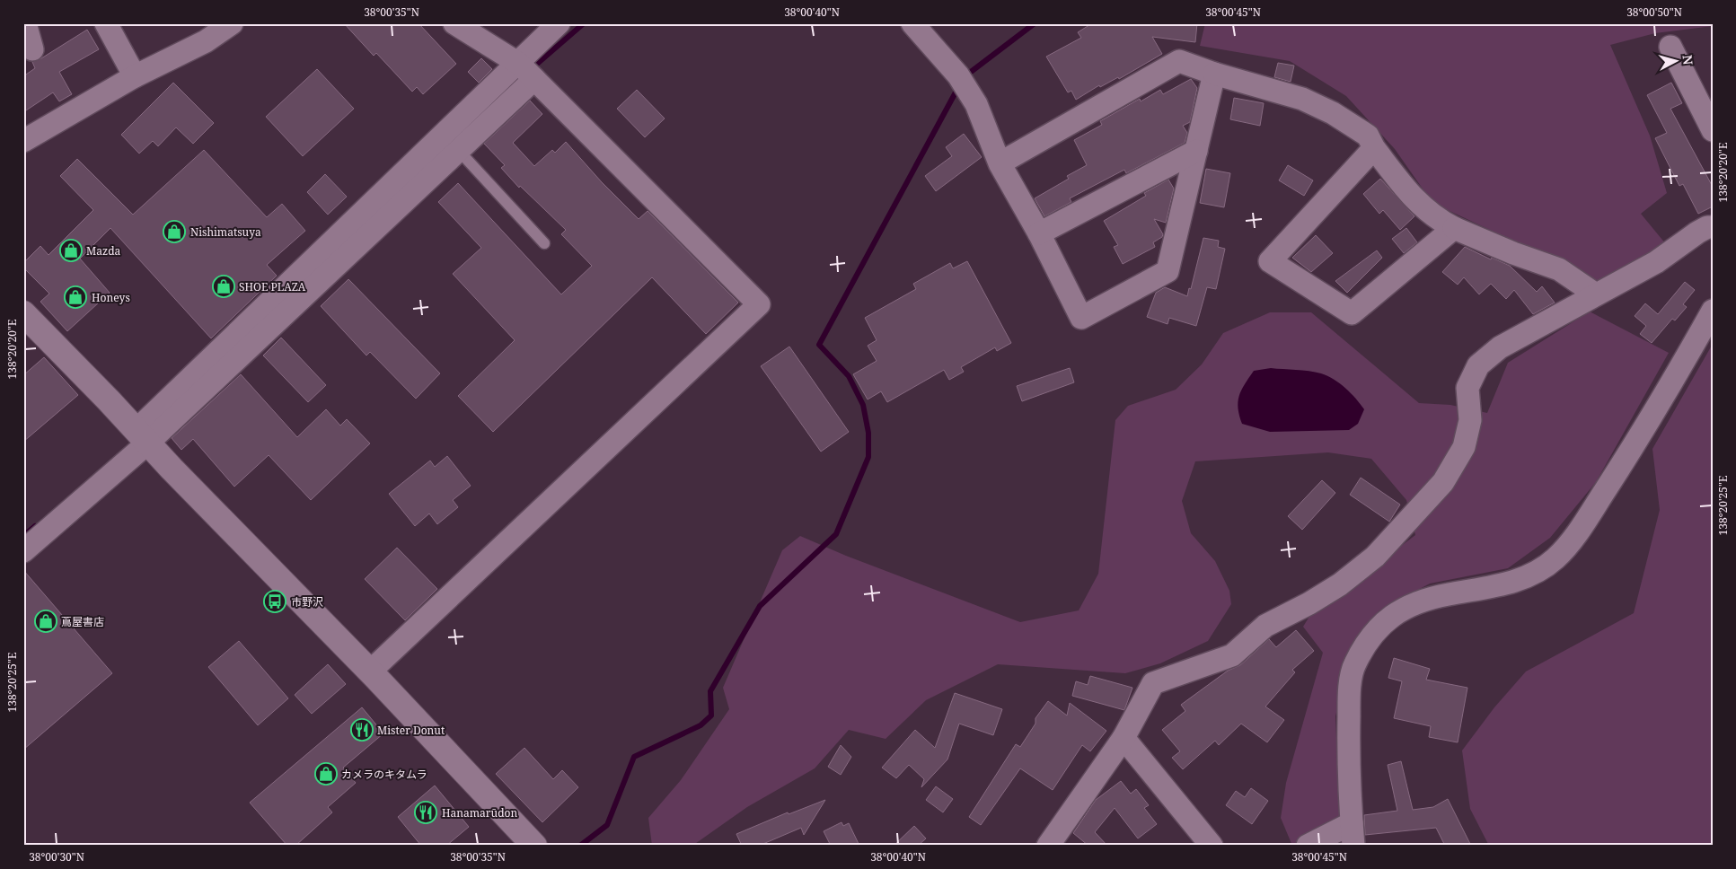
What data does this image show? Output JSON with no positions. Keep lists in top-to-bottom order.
{
  "places": {
    "shop": [
      "Nishimatsuya",
      "Mazda",
      "SHOE PLAZA",
      "Honeys",
      "蔦屋書店",
      "カメラのキタムラ"
    ],
    "bus stop": ["市野沢"],
    "restaurant": ["Mister Donut", "Hanamarūdon"]
  },
  "north": "right",
  "coordinates": [
    "38°00'35\"N",
    "38°00'40\"N",
    "38°00'45\"N",
    "38°00'50\"N",
    "138°20'20\"E",
    "138°20'25\"E",
    "38°00'30\"N"
  ]
}
